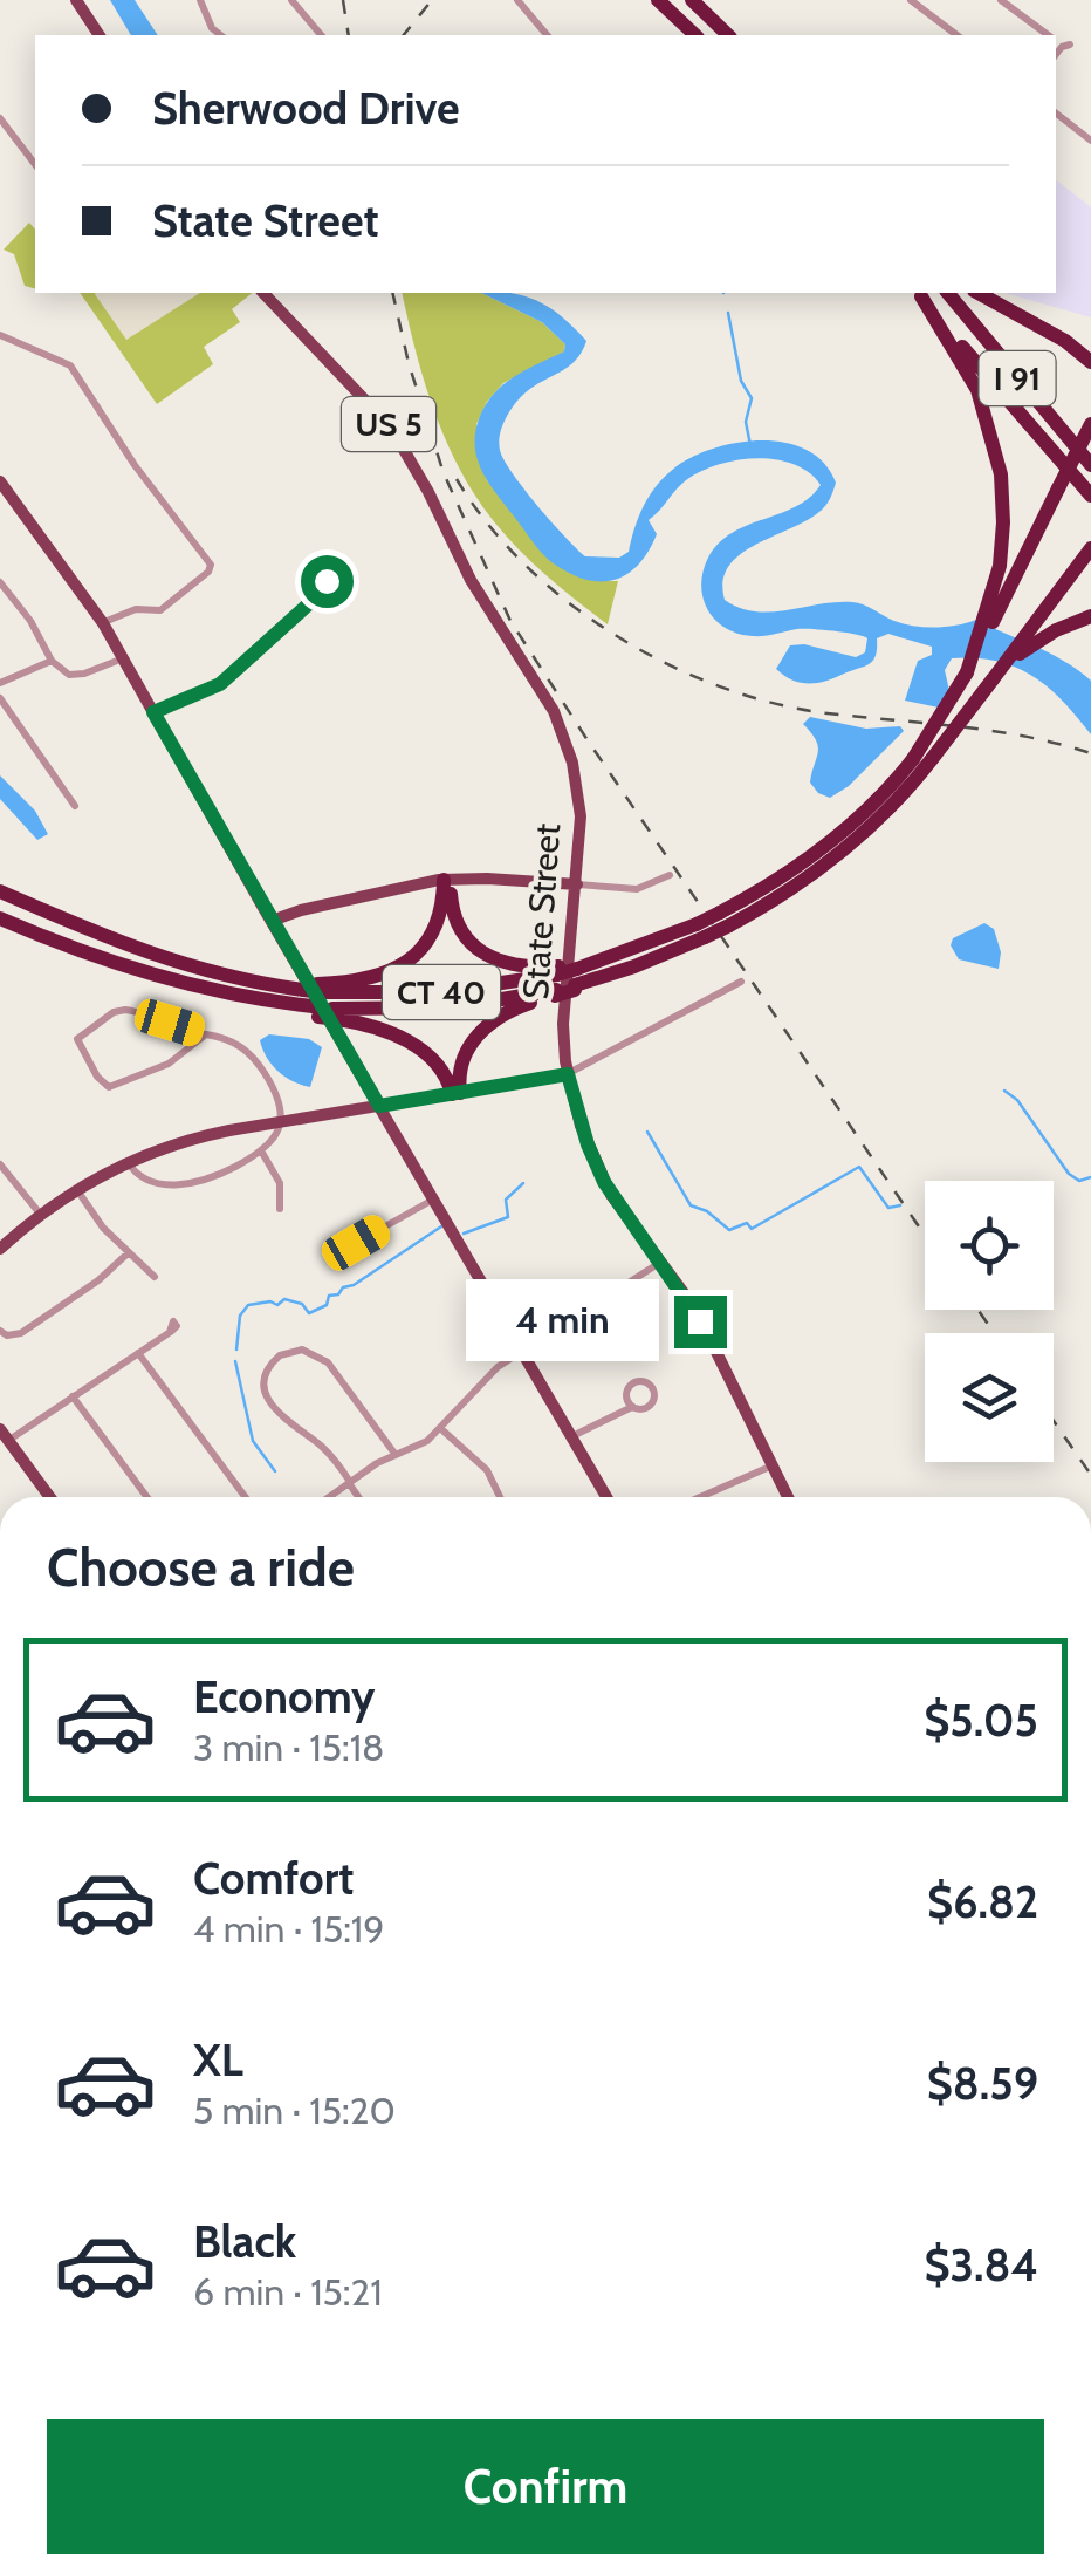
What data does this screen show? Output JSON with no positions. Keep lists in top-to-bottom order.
{
  "streets": {
    "highway": ["I 91", "CT 40"],
    "main road": ["US 5", "State Street"]
  },
  "page": {
    "banner": ["Sherwood Drive", "State Street"],
    "bubble": "4 min",
    "heading": "Choose a ride",
    "list": [
      {
        "name": "Economy",
        "note": "3 min · 15:18",
        "value": "$5.05"
      },
      {
        "name": "Comfort",
        "note": "4 min · 15:19",
        "value": "$6.82"
      },
      {
        "name": "XL",
        "note": "5 min · 15:20",
        "value": "$8.59"
      },
      {
        "name": "Black",
        "note": "6 min · 15:21",
        "value": "$3.84"
      }
    ],
    "buttons": "Confirm"
  }
}
